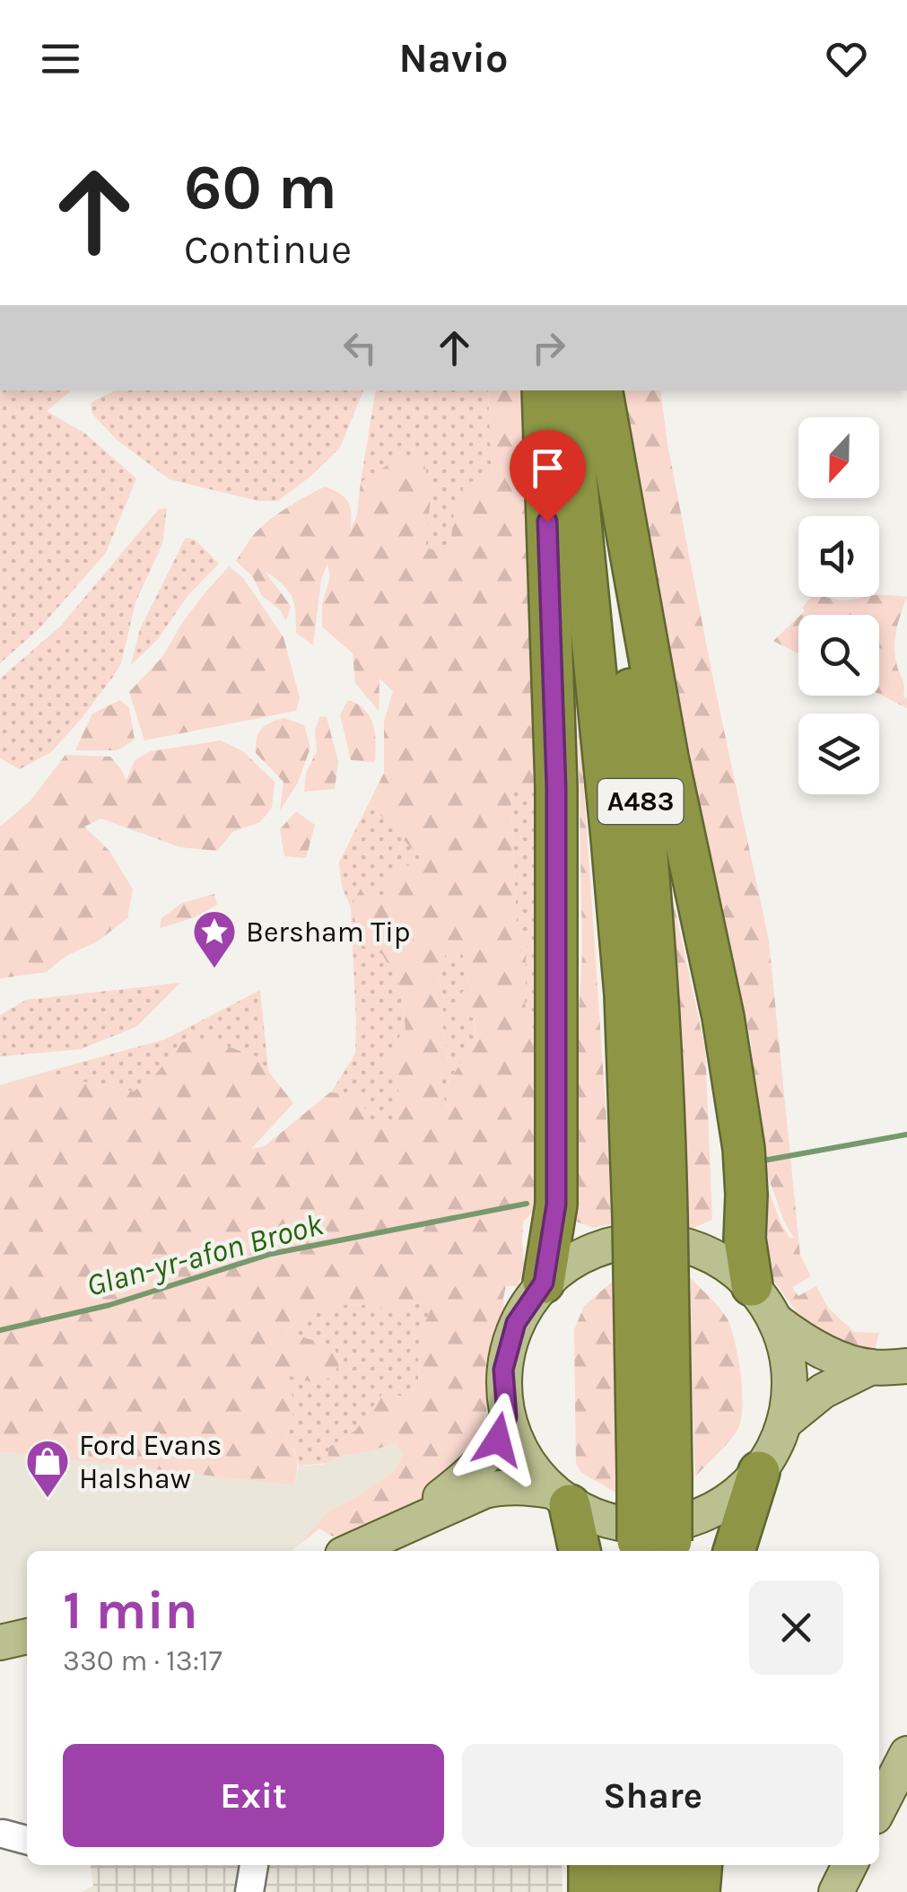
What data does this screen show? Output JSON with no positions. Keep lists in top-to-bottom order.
{
  "streets": {
    "highway": ["A483"]
  },
  "water": ["Glan-yr-afon Brook"],
  "places": {
    "place": ["Bersham Tip"],
    "shop": ["Ford Evans Halshaw"]
  },
  "north": "bottom",
  "page": {
    "header": "Navio",
    "turn": ["60 m", "Continue"],
    "heading": ["1 min", "330 m · 13:17"],
    "buttons": ["Exit", "Share"]
  }
}
